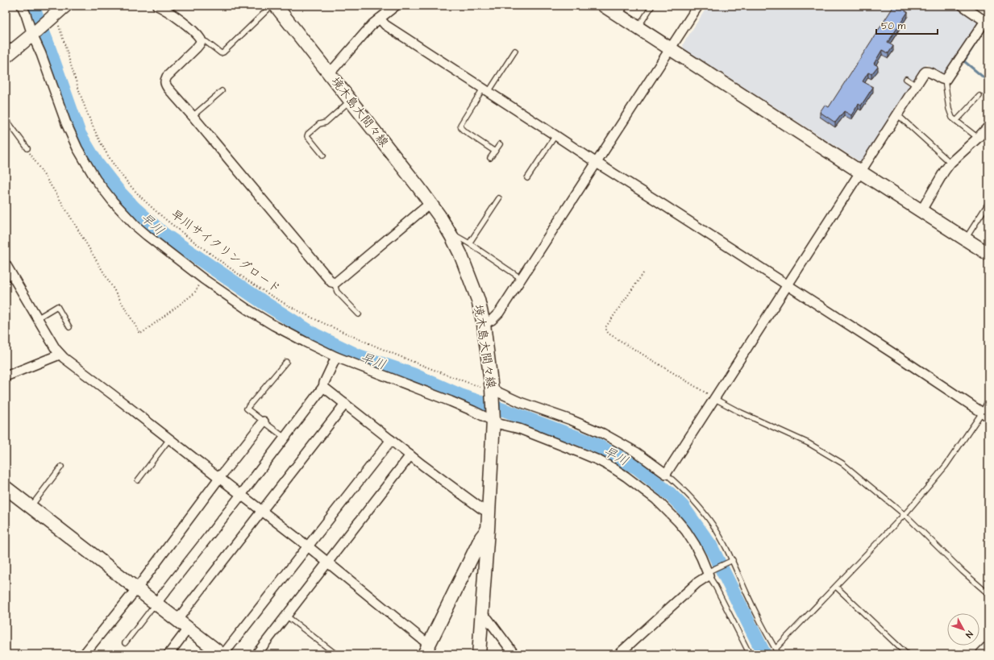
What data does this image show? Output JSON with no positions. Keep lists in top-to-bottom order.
{
  "streets": {
    "street": ["境木島大間々線"],
    "path": ["早川サイクリングロード"]
  },
  "crossings": [
    ["境木島大間々線", "早川サイクリングロード"]
  ],
  "water": ["早川"],
  "scale_bar": "50 m",
  "north": "bottom right"
}
